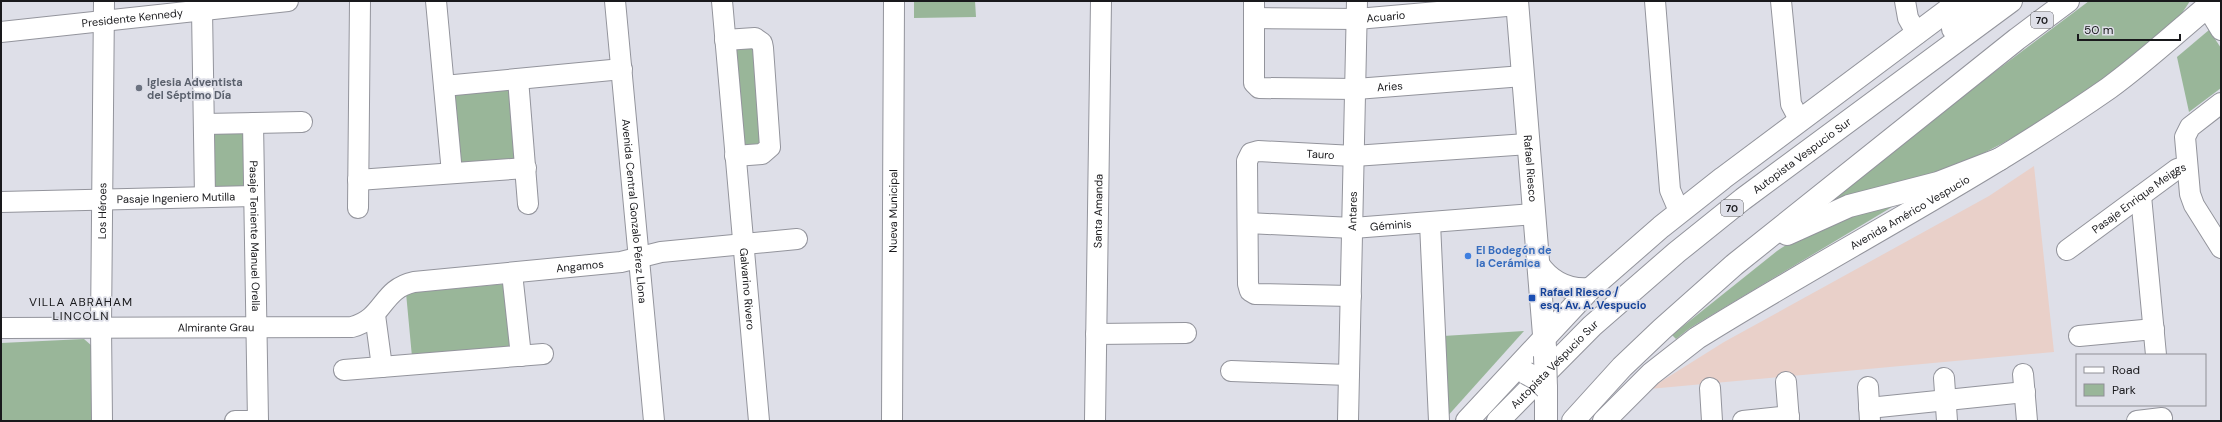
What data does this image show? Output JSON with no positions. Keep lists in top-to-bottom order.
{
  "streets": {
    "main road": [
      "70",
      "Autopista Vespucio Sur",
      "Rafael Riesco",
      "Avenida Américo Vespucio"
    ],
    "street": [
      "Presidente Kennedy",
      "Acuario",
      "Aries",
      "Tauro",
      "Pasaje Ingeniero Mutilla",
      "Pasaje Enrique Meiggs",
      "Los Héroes",
      "Avenida Central Gonzalo Pérez Llona",
      "Nueva Municipal",
      "Santa Amanda",
      "Antares",
      "Géminis",
      "Pasaje Teniente Manuel Orella",
      "Angamos",
      "Galvarino Rivero",
      "Almirante Grau"
    ]
  },
  "crossings": [
    ["Presidente Kennedy", "Los Héroes"],
    ["Acuario", "Aries"],
    ["Acuario", "Rafael Riesco"],
    ["Acuario", "Antares"],
    ["Aries", "Rafael Riesco"],
    ["Aries", "Antares"],
    ["Tauro", "Rafael Riesco"],
    ["Tauro", "Antares"],
    ["Tauro", "Géminis"],
    ["Rafael Riesco", "Géminis"],
    ["Pasaje Ingeniero Mutilla", "Los Héroes"],
    ["Pasaje Ingeniero Mutilla", "Pasaje Teniente Manuel Orella"],
    ["Los Héroes", "Almirante Grau"],
    ["Avenida Central Gonzalo Pérez Llona", "Angamos"],
    ["Antares", "Géminis"],
    ["Pasaje Teniente Manuel Orella", "Almirante Grau"],
    ["Angamos", "Galvarino Rivero"],
    ["Angamos", "Almirante Grau"]
  ],
  "districts": ["VILLA ABRAHAM LINCOLN"],
  "places": {
    "other": ["Iglesia Adventista del Séptimo Día", "El Bodegón de la Cerámica"],
    "transit": ["Rafael Riesco / esq. Av. A. Vespucio"]
  },
  "legend": ["Road", "Park"],
  "scale_bar": "50 m"
}
